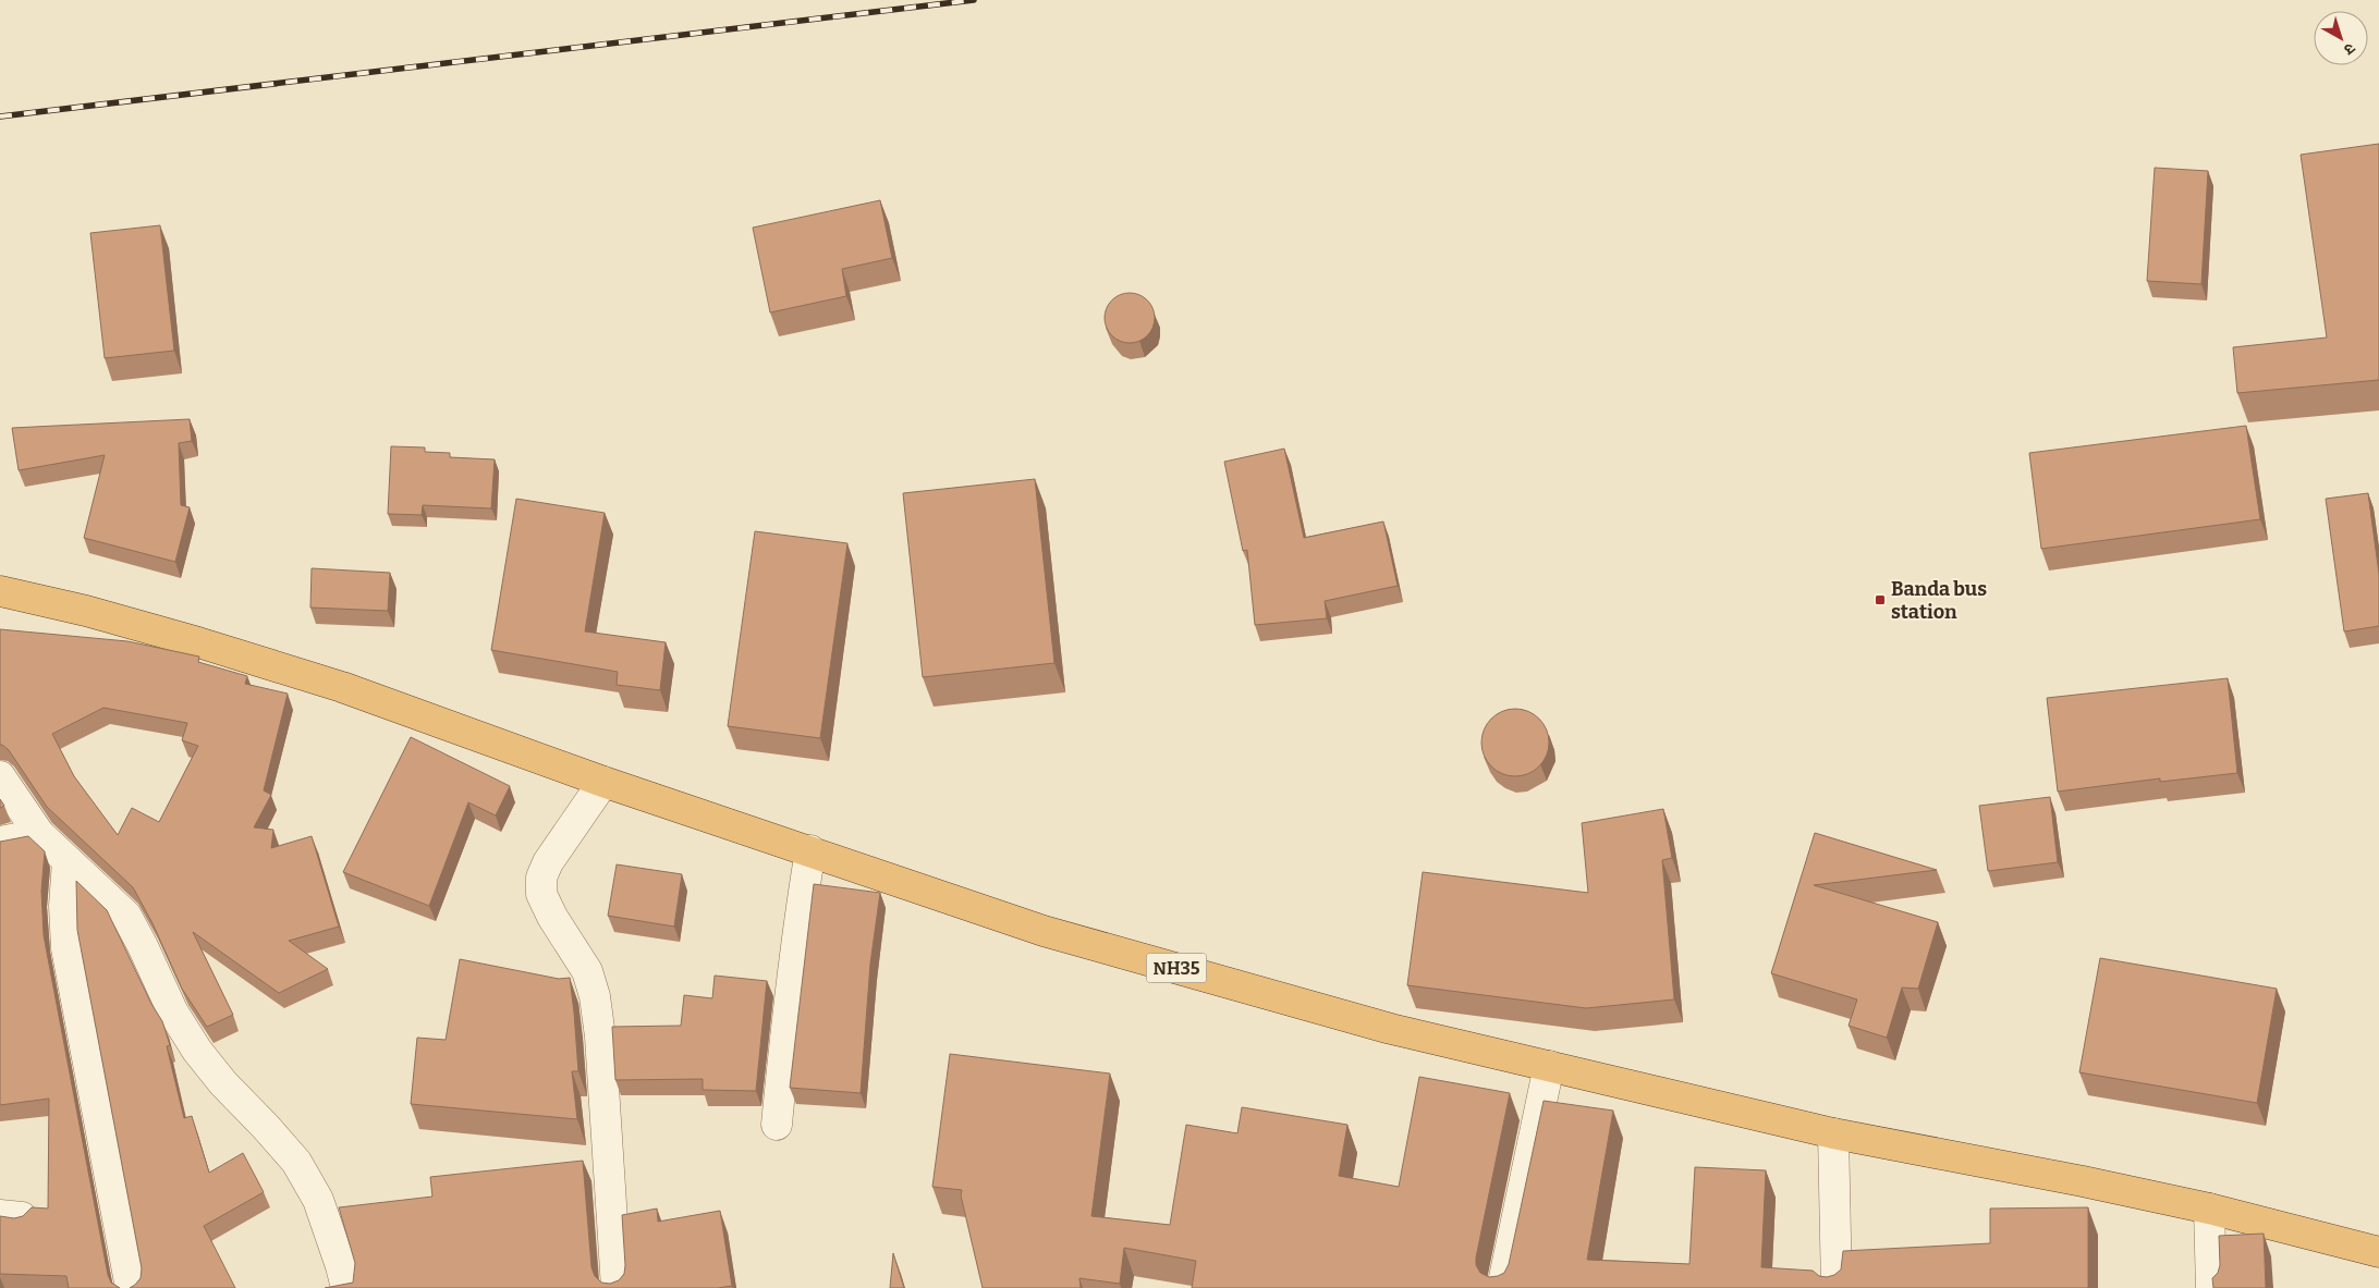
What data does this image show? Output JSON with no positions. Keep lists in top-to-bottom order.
{
  "streets": {
    "highway": ["NH35"]
  },
  "places": {
    "transit": ["Banda bus station"]
  },
  "north": "bottom right"
}
